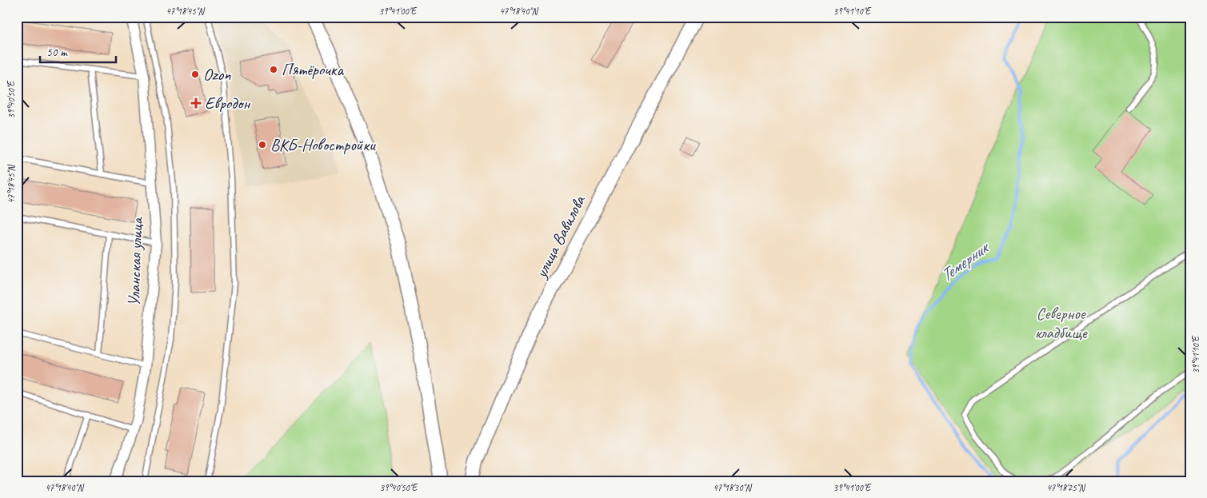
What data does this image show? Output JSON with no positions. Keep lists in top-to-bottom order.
{
  "streets": {
    "street": ["улица Вавилова", "Уланская улица"]
  },
  "water": ["Темерник"],
  "parks": ["Северное кладбище"],
  "places": {
    "other": ["Пятёрочка", "Ozon", "ВКБ-Новостройки"],
    "health": ["Евродон"]
  },
  "scale_bar": "50 m",
  "coordinates": [
    "47°18'45\"N",
    "39°41'00\"E",
    "47°18'40\"N",
    "39°41'10\"E",
    "39°40'50\"E",
    "47°18'30\"N",
    "47°18'25\"N"
  ]
}
